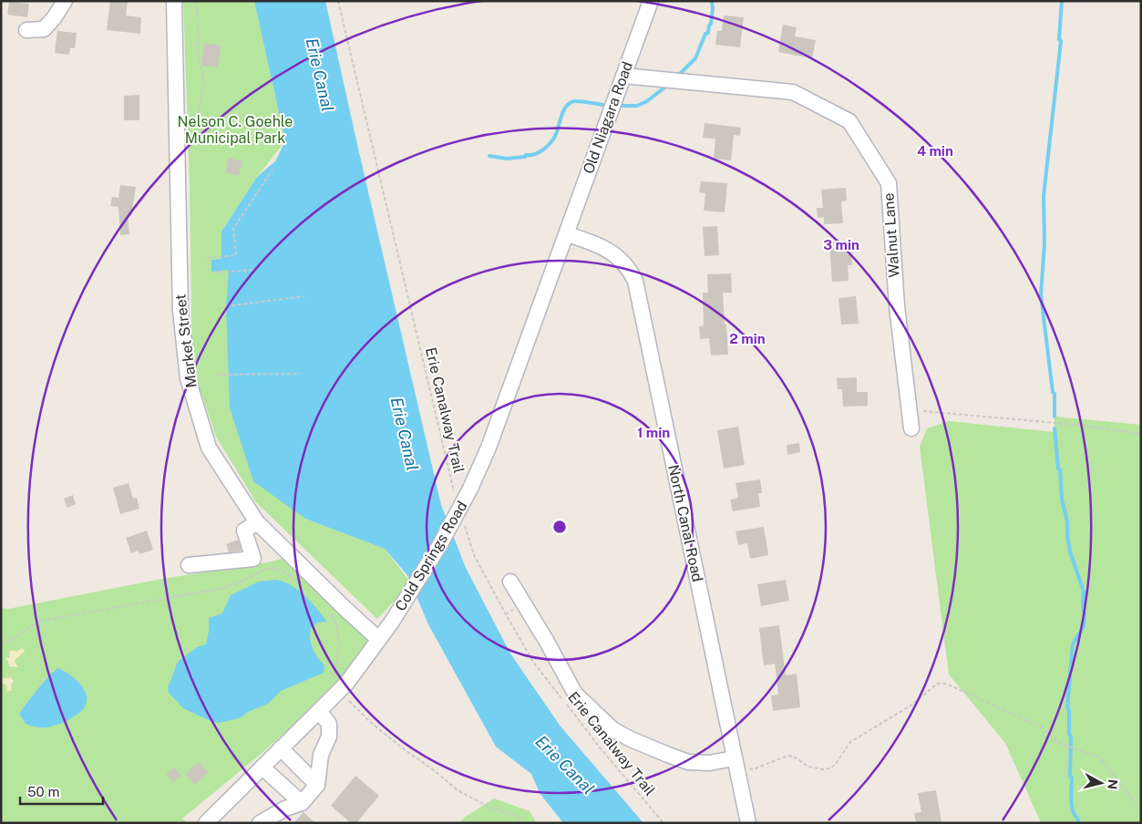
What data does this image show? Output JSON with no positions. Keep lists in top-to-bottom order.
{
  "streets": {
    "street": [
      "Old Niagara Road",
      "Walnut Lane",
      "Market Street",
      "North Canal Road",
      "Cold Springs Road"
    ],
    "path": ["Erie Canalway Trail"]
  },
  "crossings": [
    ["Old Niagara Road", "Walnut Lane"],
    ["Old Niagara Road", "North Canal Road"],
    ["Old Niagara Road", "Cold Springs Road"],
    ["Market Street", "Cold Springs Road"],
    ["North Canal Road", "Cold Springs Road"]
  ],
  "water": ["Erie Canal"],
  "parks": ["Nelson C. Goehle Municipal Park"],
  "scale_bar": "50 m",
  "north": "right",
  "rings": [
    "4 min",
    "3 min",
    "2 min",
    "1 min"
  ]
}
